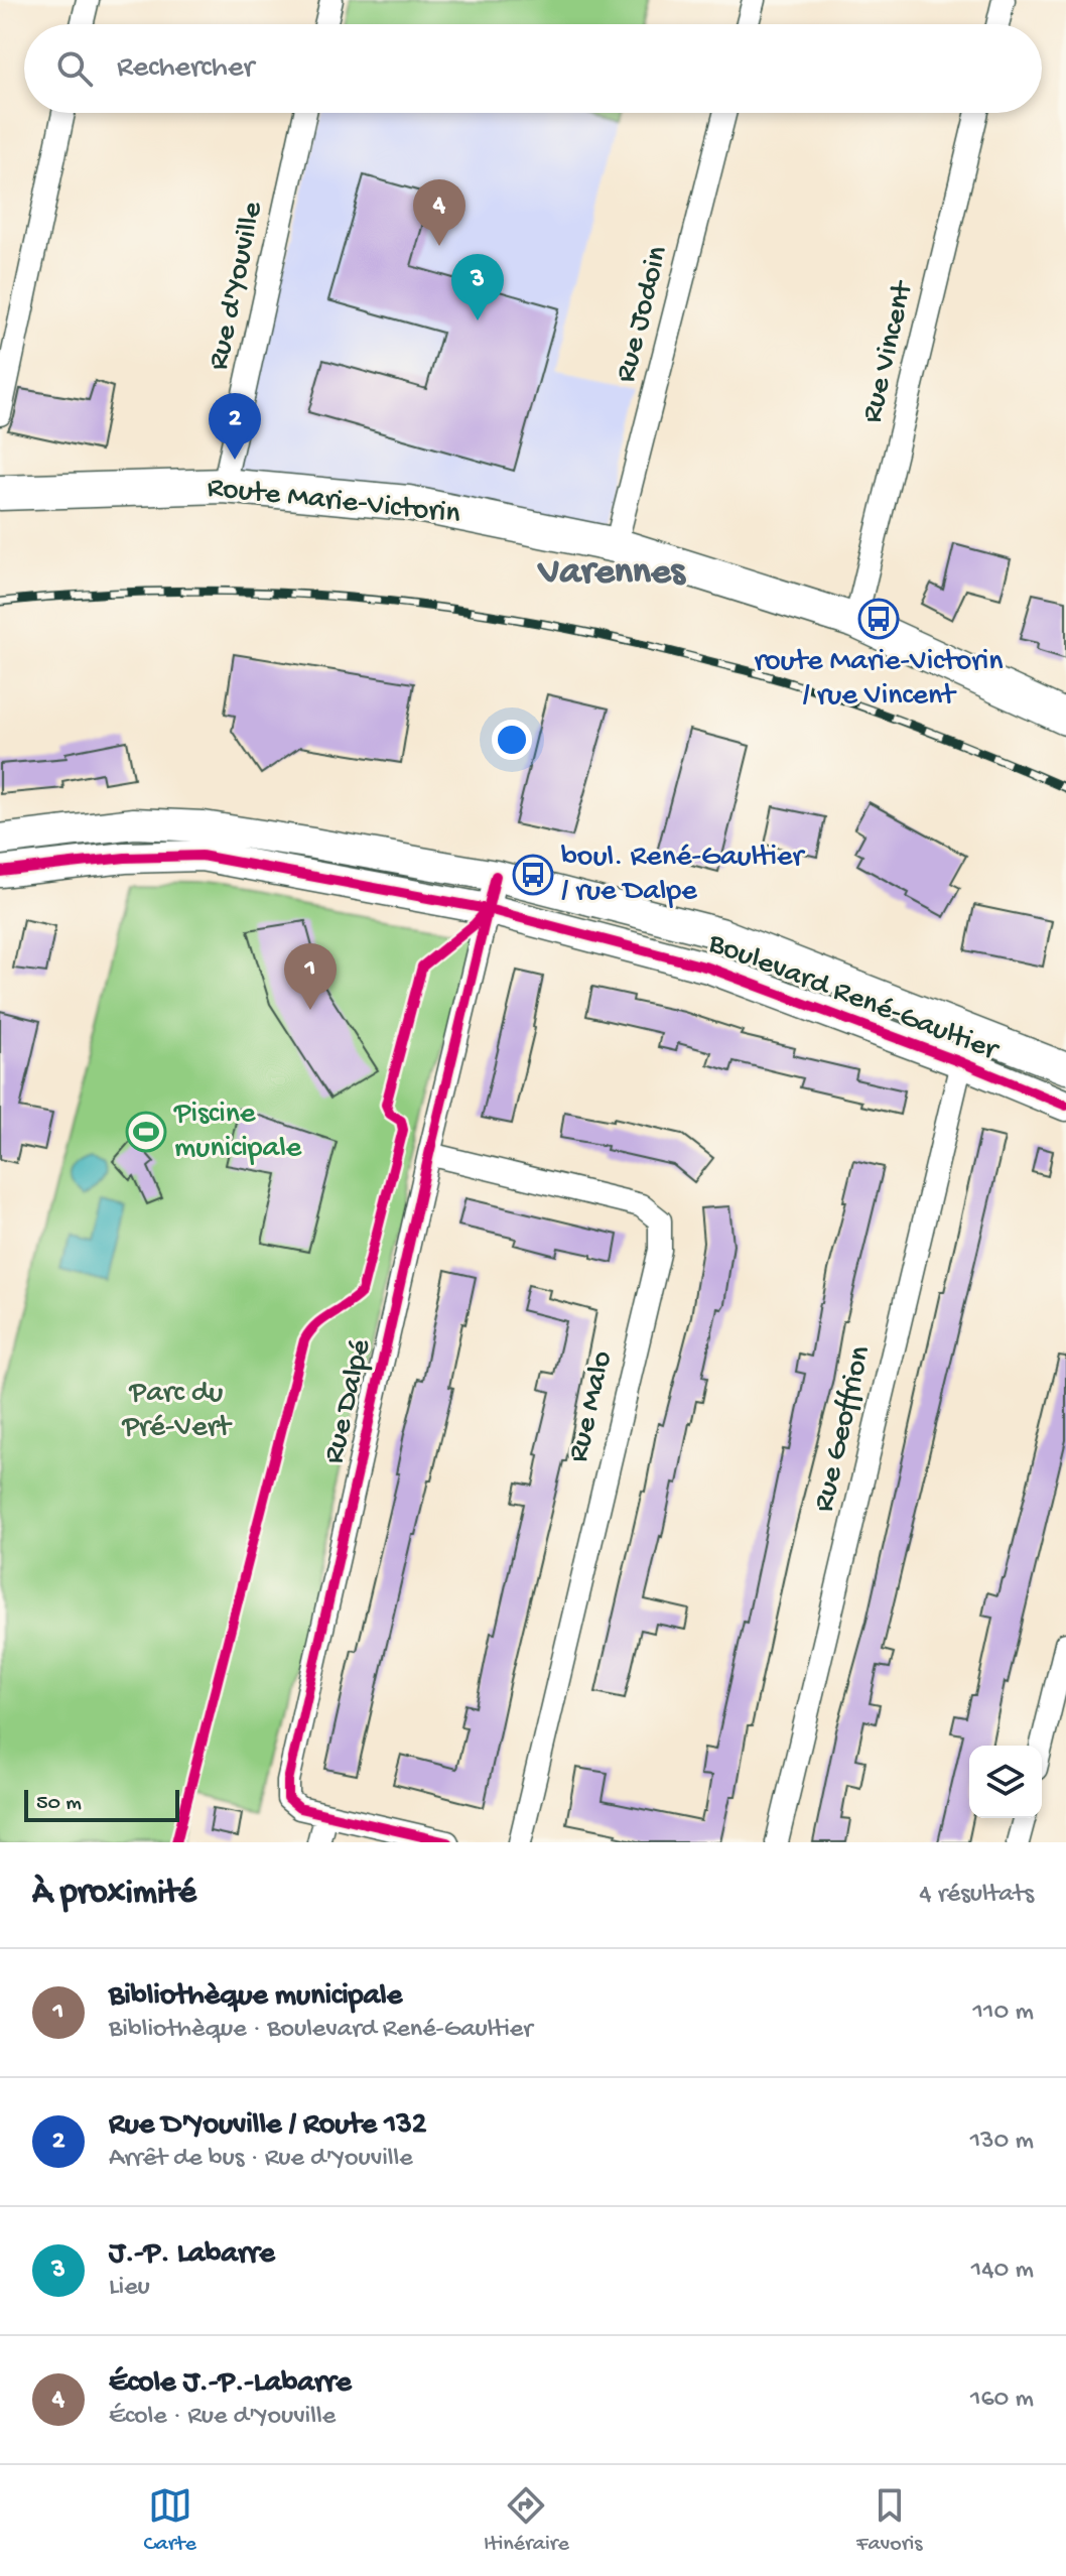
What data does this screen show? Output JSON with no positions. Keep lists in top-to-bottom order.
{
  "streets": {
    "main road": ["Route Marie-Victorin"],
    "street": [
      "Rue d'Youville",
      "Rue Jodoin",
      "Rue Vincent",
      "Boulevard René-Gaultier",
      "Rue Dalpé",
      "Rue Malo",
      "Rue Geoffrion"
    ]
  },
  "crossings": [
    ["Rue d'Youville", "Route Marie-Victorin"],
    ["Rue Jodoin", "Route Marie-Victorin"],
    ["Rue Vincent", "Route Marie-Victorin"],
    ["Boulevard René-Gaultier", "Rue Dalpé"],
    ["Boulevard René-Gaultier", "Rue Geoffrion"],
    ["Rue Dalpé", "Rue Malo"]
  ],
  "districts": ["Varennes"],
  "parks": ["Parc du Pré-Vert"],
  "places": {
    "bus stop": ["route Marie-Victorin / rue Vincent", "boul. René-Gaultier / rue Dalpe"],
    "sports": ["Piscine municipale"]
  },
  "scale_bar": "50 m",
  "page": {
    "search": "Rechercher",
    "pins": [
      "4",
      "3",
      "2",
      "1"
    ],
    "scale": "50 m",
    "heading": ["À proximité", "4 résultats"],
    "list": [
      {
        "mark": "1",
        "name": "Bibliothèque municipale",
        "note": "Bibliothèque · Boulevard René-Gaultier",
        "value": "110 m"
      },
      {
        "mark": "2",
        "name": "Rue D'Youville / Route 132",
        "note": "Arrêt de bus · Rue d'Youville",
        "value": "130 m"
      },
      {
        "mark": "3",
        "name": "J.-P. Labarre",
        "note": "Lieu",
        "value": "140 m"
      },
      {
        "mark": "4",
        "name": "École J.-P.-Labarre",
        "note": "École · Rue d'Youville",
        "value": "160 m"
      }
    ],
    "nav": ["Carte", "Itinéraire", "Favoris"]
  }
}
